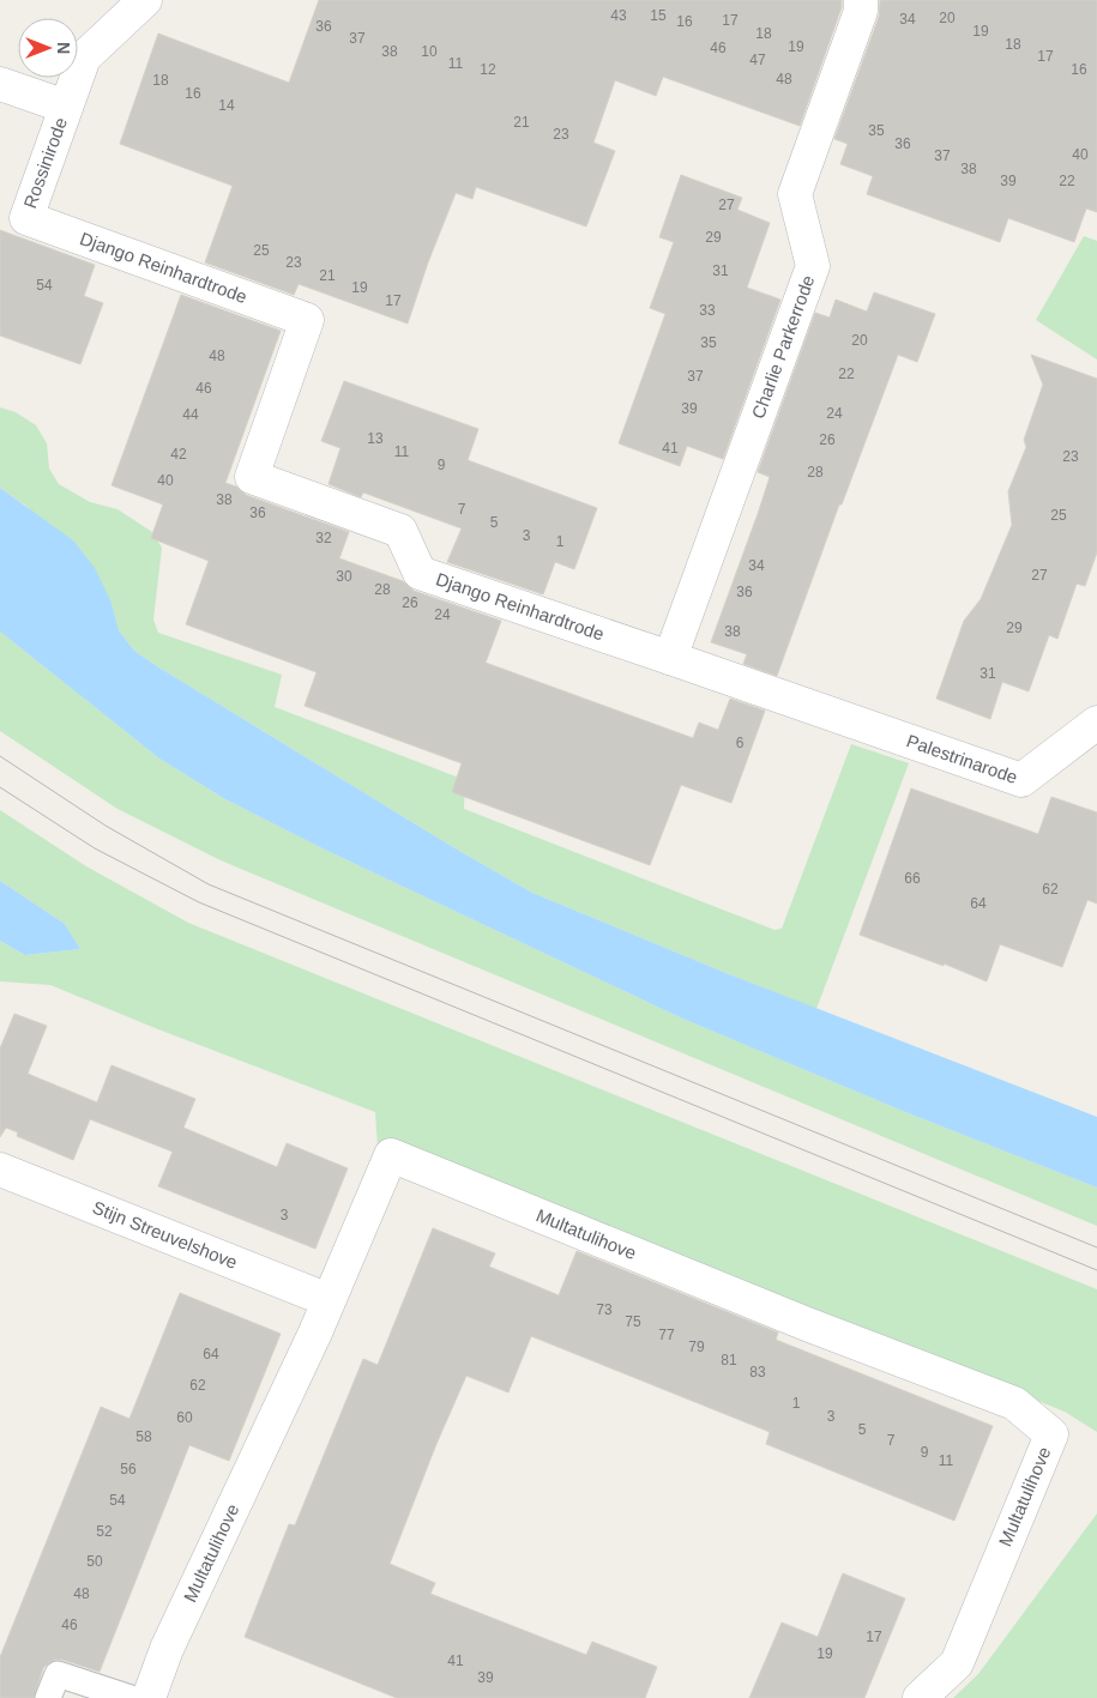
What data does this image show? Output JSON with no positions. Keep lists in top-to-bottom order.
{
  "streets": {
    "street": [
      "Rossinirode",
      "Django Reinhardtrode",
      "Charlie Parkerrode",
      "Palestrinarode",
      "Stijn Streuvelshove",
      "Multatulihove"
    ]
  },
  "crossings": [
    ["Rossinirode", "Django Reinhardtrode"],
    ["Django Reinhardtrode", "Charlie Parkerrode"],
    ["Django Reinhardtrode", "Palestrinarode"],
    ["Stijn Streuvelshove", "Multatulihove"]
  ],
  "house_numbers": [
    "43",
    "15",
    "20",
    "34",
    "17",
    "16",
    "36",
    "19",
    "18",
    "37",
    "18",
    "19",
    "46",
    "38",
    "10",
    "17",
    "47",
    "11",
    "12",
    "16",
    "48",
    "18",
    "16",
    "14",
    "21",
    "35",
    "23",
    "36",
    "40",
    "37",
    "38",
    "39",
    "22",
    "27",
    "29",
    "25",
    "23",
    "31",
    "21",
    "54",
    "19",
    "17",
    "33",
    "20",
    "35",
    "48",
    "22",
    "37",
    "46",
    "39",
    "24",
    "44",
    "13",
    "26",
    "41",
    "11",
    "42",
    "23",
    "9",
    "28",
    "40",
    "38",
    "7",
    "36",
    "25",
    "5",
    "3",
    "32",
    "1",
    "34",
    "27",
    "30",
    "28",
    "36",
    "26",
    "24",
    "29",
    "38",
    "31",
    "6",
    "66",
    "62",
    "64",
    "3",
    "73",
    "75",
    "77",
    "79",
    "64",
    "81",
    "83",
    "62",
    "1",
    "3",
    "60",
    "5",
    "58",
    "7",
    "9",
    "11",
    "56",
    "54",
    "52",
    "50",
    "48",
    "46",
    "17",
    "19",
    "41",
    "39"
  ],
  "north": "right"
}
